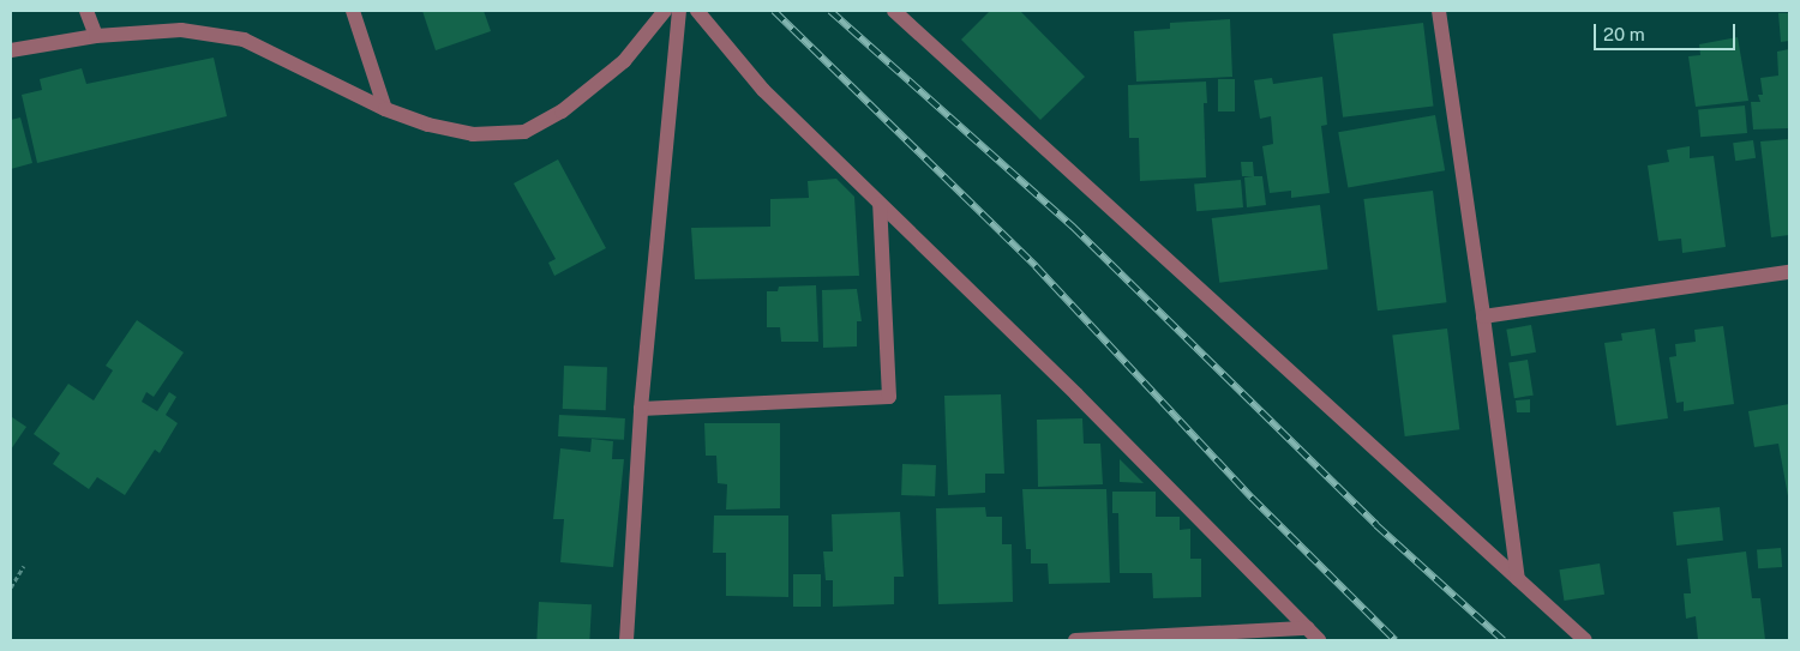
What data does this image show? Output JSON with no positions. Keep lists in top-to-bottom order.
{
  "scale_bar": "20 m"
}
